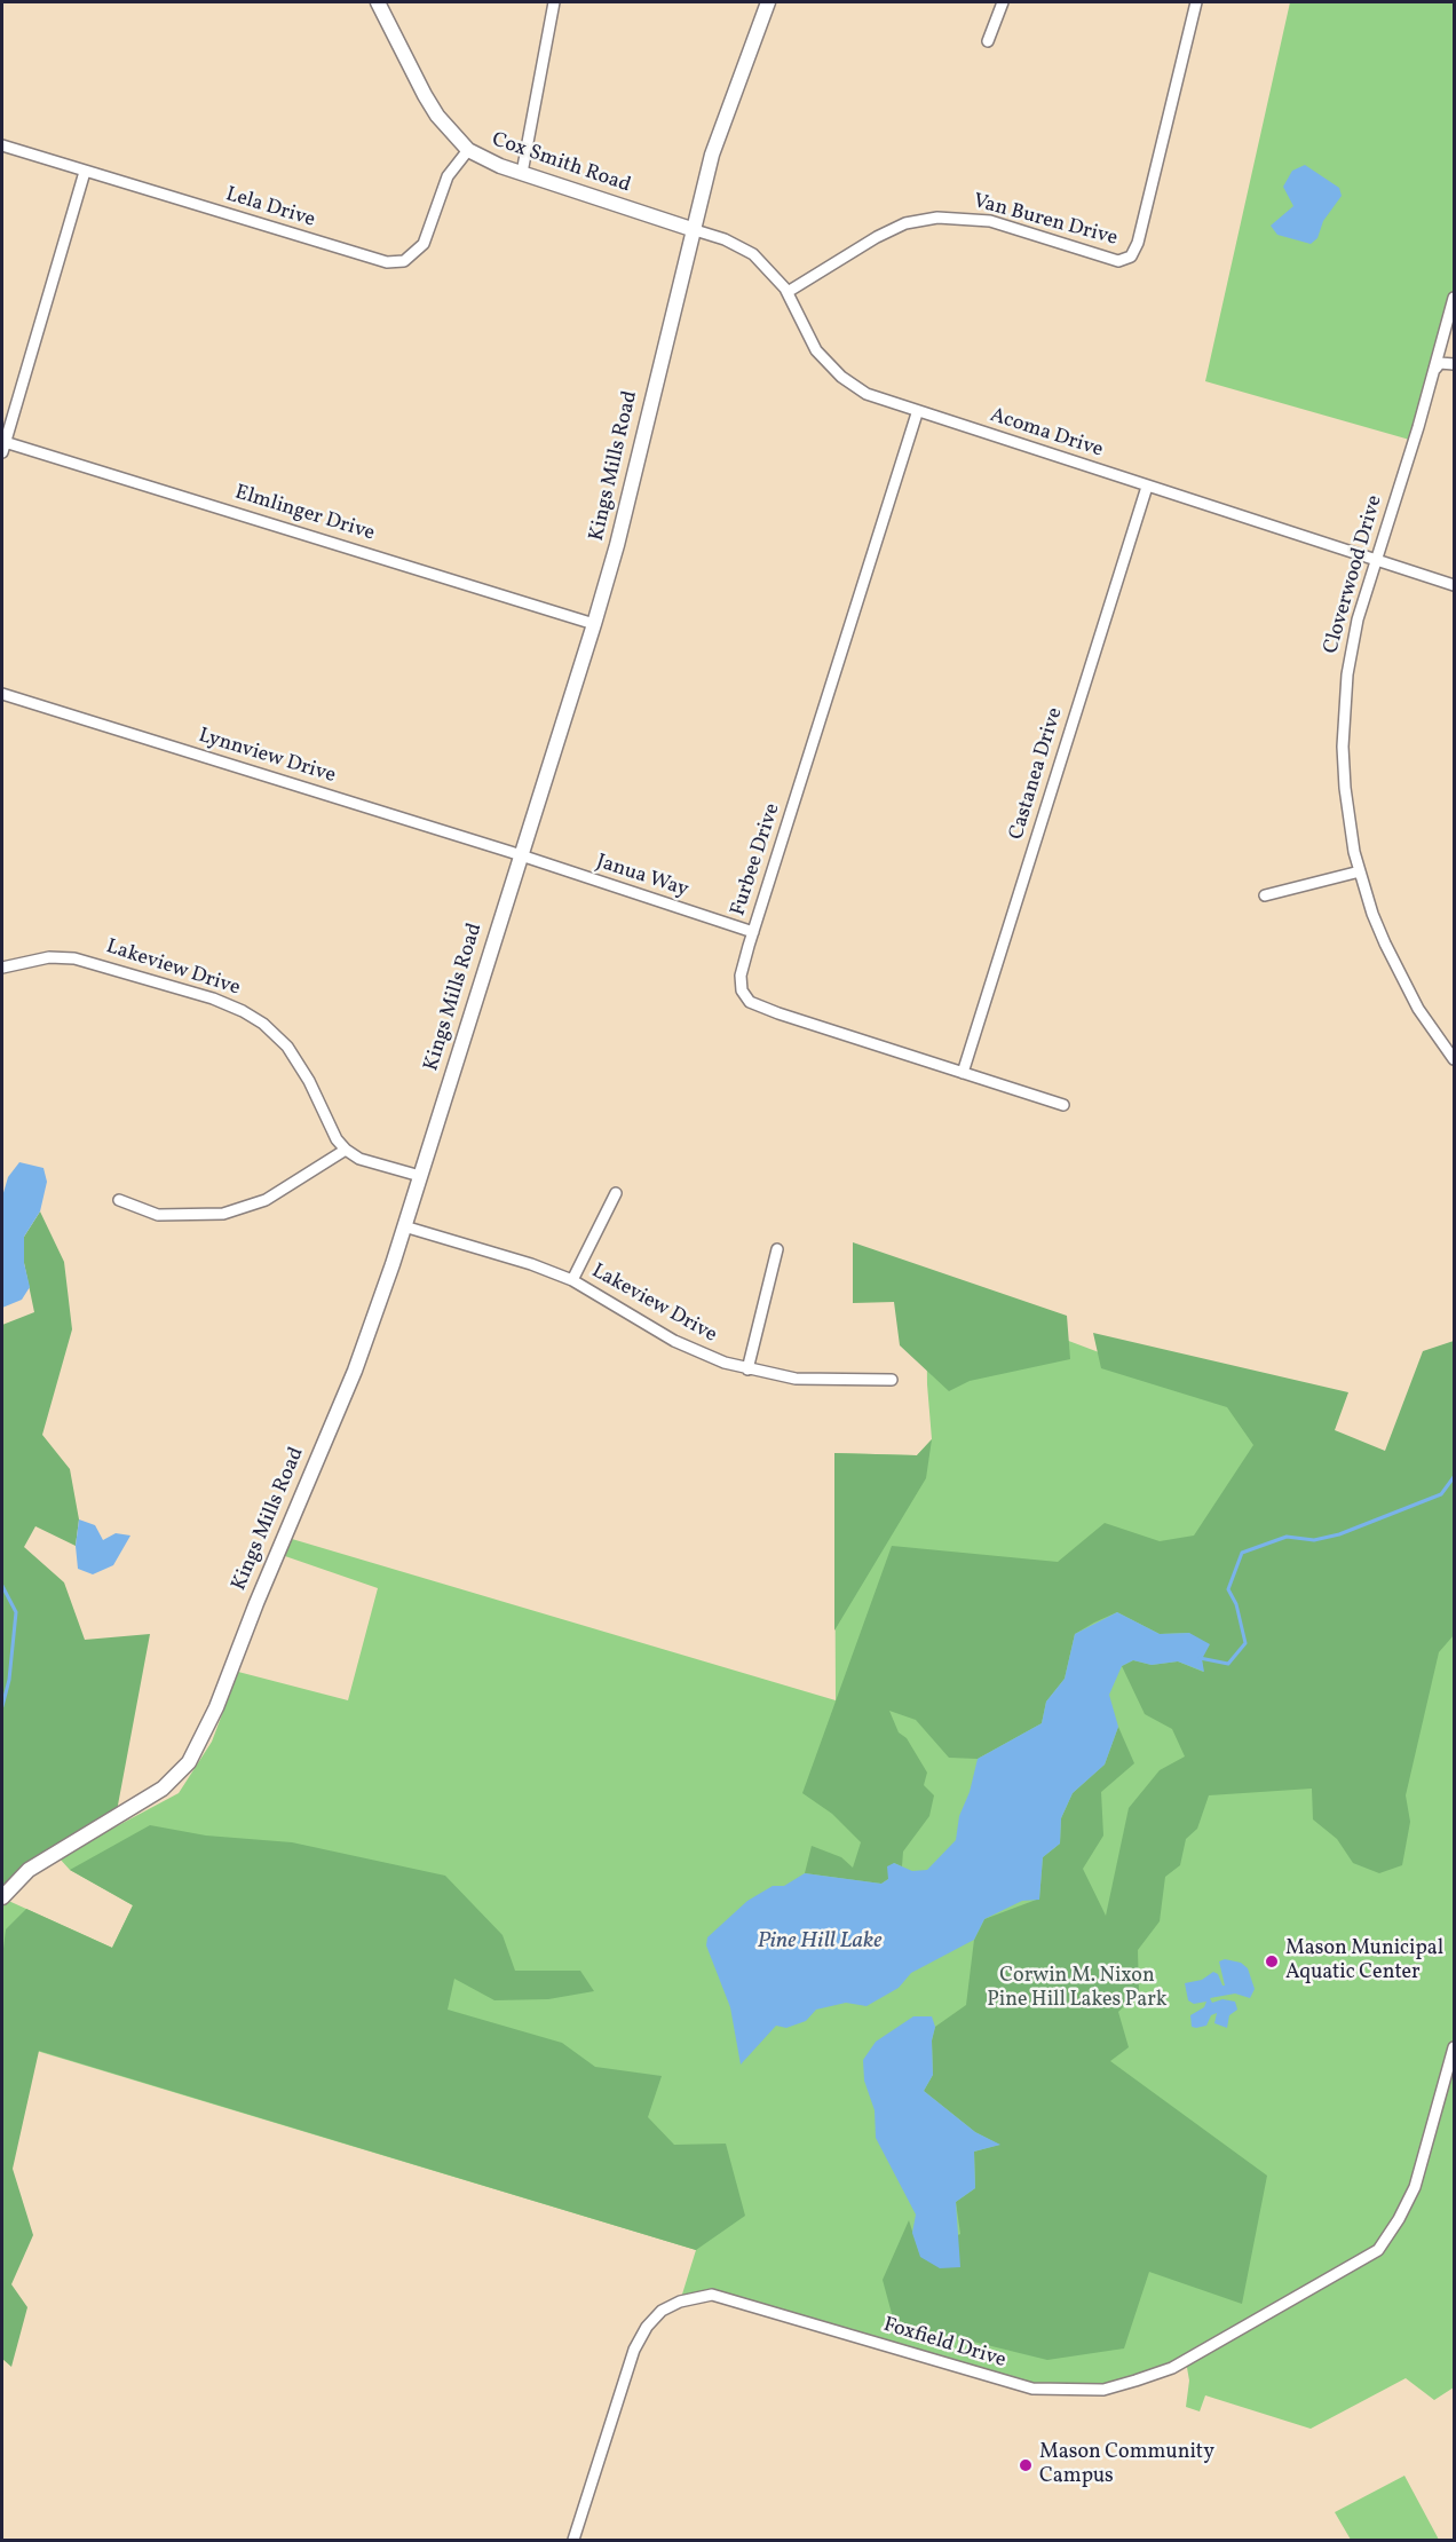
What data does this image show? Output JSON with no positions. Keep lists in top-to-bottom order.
{
  "streets": {
    "street": [
      "Cox Smith Road",
      "Lela Drive",
      "Van Buren Drive",
      "Acoma Drive",
      "Kings Mills Road",
      "Elmlinger Drive",
      "Cloverwood Drive",
      "Lynnview Drive",
      "Castanea Drive",
      "Furbee Drive",
      "Janua Way",
      "Lakeview Drive",
      "Foxfield Drive"
    ]
  },
  "crossings": [
    ["Cox Smith Road", "Lela Drive"],
    ["Cox Smith Road", "Acoma Drive"],
    ["Cox Smith Road", "Kings Mills Road"],
    ["Van Buren Drive", "Acoma Drive"],
    ["Acoma Drive", "Kings Mills Road"],
    ["Acoma Drive", "Cloverwood Drive"],
    ["Acoma Drive", "Castanea Drive"],
    ["Acoma Drive", "Furbee Drive"],
    ["Kings Mills Road", "Elmlinger Drive"],
    ["Kings Mills Road", "Lynnview Drive"],
    ["Kings Mills Road", "Janua Way"],
    ["Kings Mills Road", "Lakeview Drive"],
    ["Lynnview Drive", "Janua Way"],
    ["Castanea Drive", "Furbee Drive"],
    ["Furbee Drive", "Janua Way"]
  ],
  "water": ["Pine Hill Lake"],
  "parks": ["Corwin M. Nixon Pine Hill Lakes Park"],
  "places": ["Mason Municipal Aquatic Center", "Mason Community Campus"]
}
